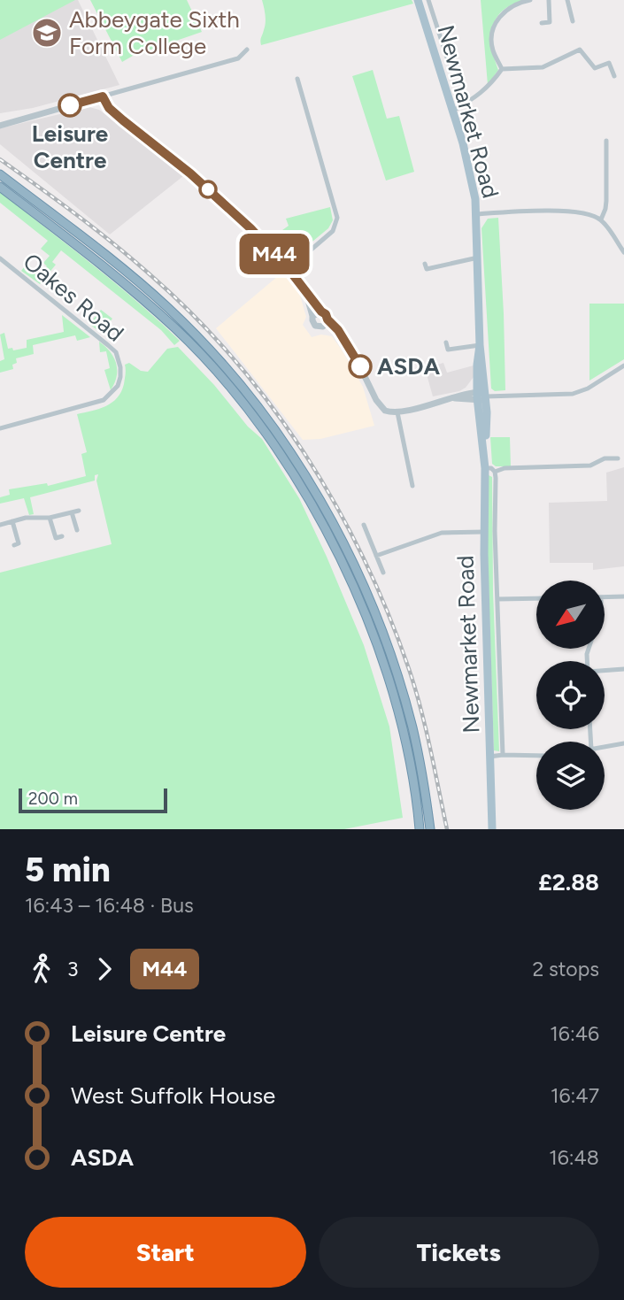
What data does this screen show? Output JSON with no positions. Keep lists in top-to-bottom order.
{
  "streets": {
    "main road": ["Newmarket Road"],
    "street": ["Oakes Road"]
  },
  "places": {
    "school or university": ["Abbeygate Sixth Form College"],
    "other": ["Leisure Centre", "ASDA"]
  },
  "lines": ["bus line M44"],
  "scale_bar": "200 m",
  "north": "bottom left",
  "page": {
    "on_map": "M44",
    "scale": "200 m",
    "heading": ["5 min", "16:43 – 16:48 · Bus", "£2.88"],
    "legs": ["3", "M44", "2 stops"],
    "list": [
      {
        "name": "Leisure Centre",
        "value": "16:46"
      },
      {
        "name": "West Suffolk House",
        "value": "16:47"
      },
      {
        "name": "ASDA",
        "value": "16:48"
      }
    ],
    "buttons": ["Start", "Tickets"]
  }
}
